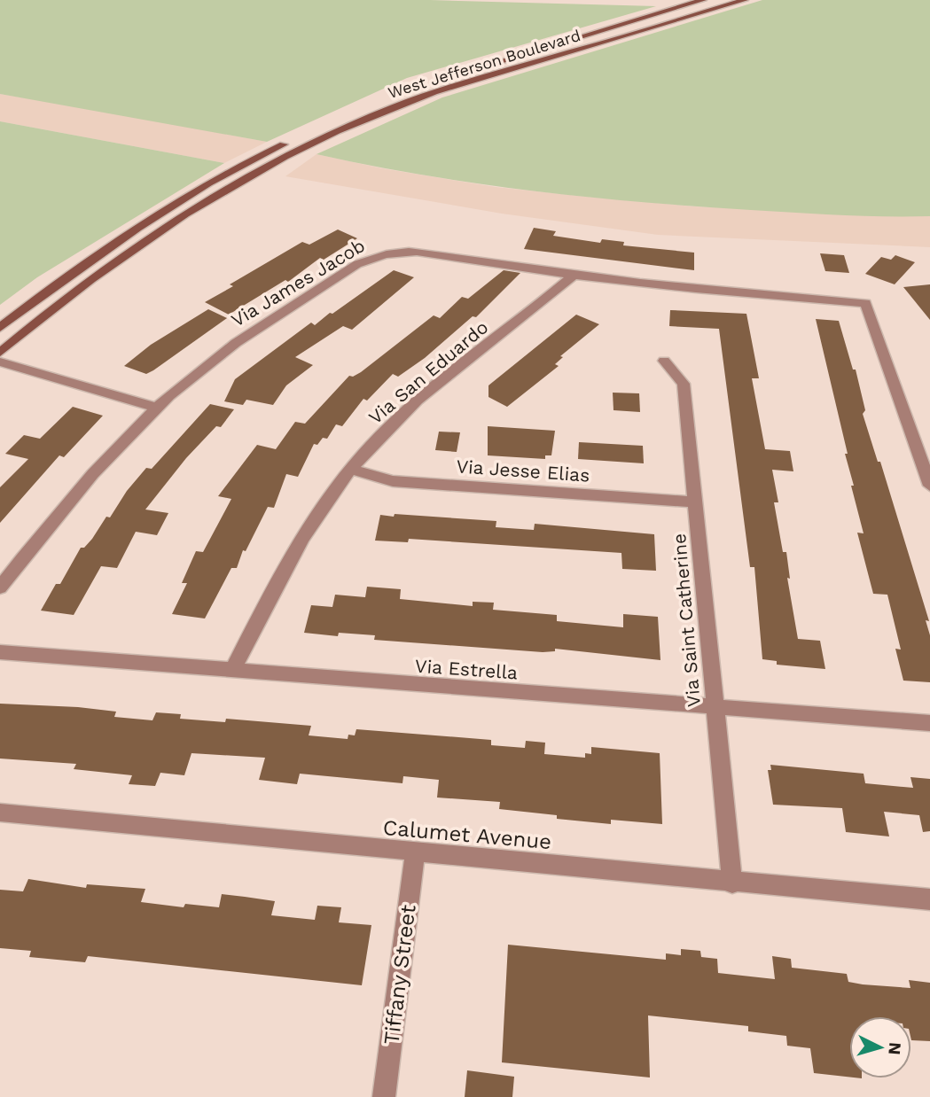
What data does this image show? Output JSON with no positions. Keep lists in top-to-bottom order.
{
  "streets": {
    "main road": ["West Jefferson Boulevard"],
    "street": [
      "Via James Jacob",
      "Via San Eduardo",
      "Via Jesse Elias",
      "Via Saint Catherine",
      "Via Estrella",
      "Calumet Avenue",
      "Tiffany Street"
    ]
  },
  "crossings": [
    ["Via James Jacob", "Via San Eduardo"],
    ["Via San Eduardo", "Via Jesse Elias"],
    ["Via San Eduardo", "Via Estrella"],
    ["Via Jesse Elias", "Via Saint Catherine"],
    ["Via Saint Catherine", "Via Estrella"],
    ["Via Saint Catherine", "Calumet Avenue"],
    ["Calumet Avenue", "Tiffany Street"]
  ],
  "north": "right"
}
